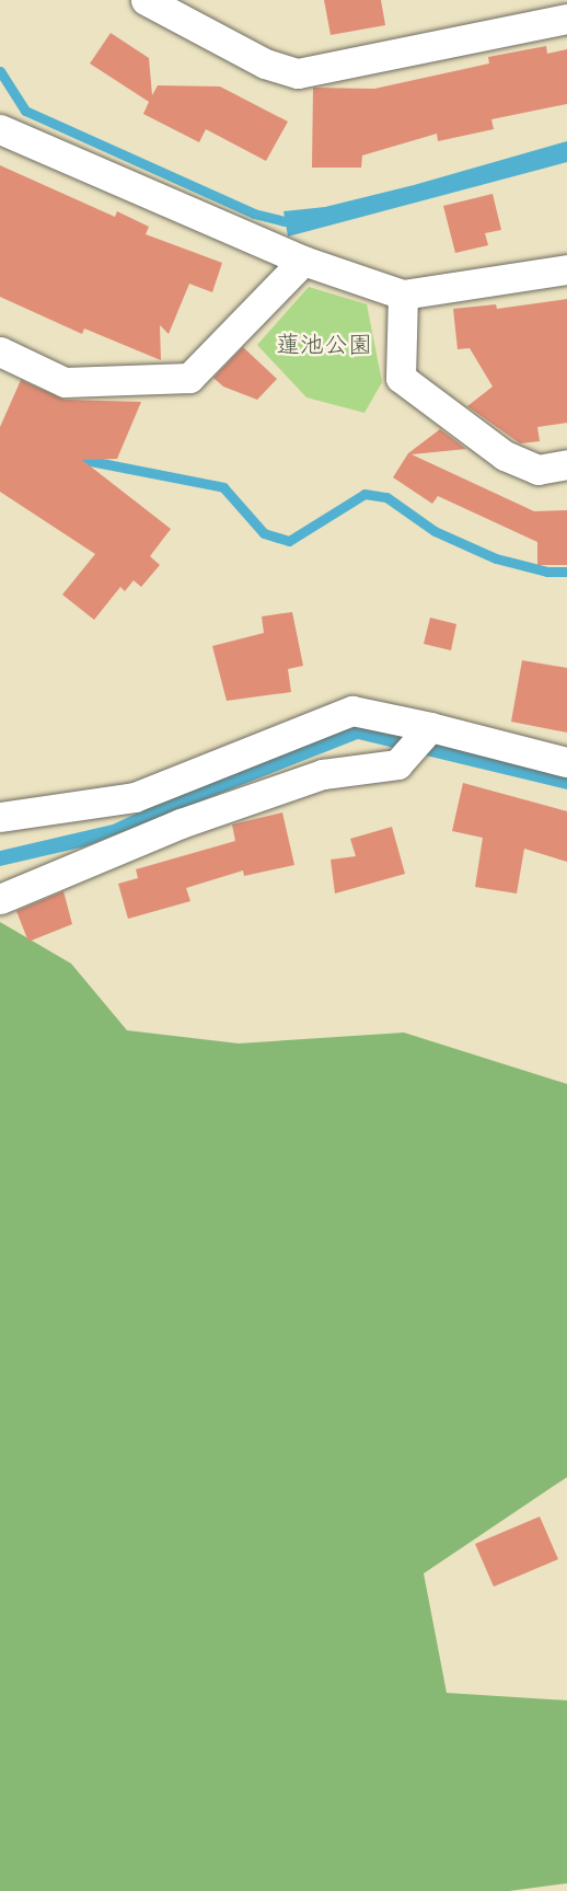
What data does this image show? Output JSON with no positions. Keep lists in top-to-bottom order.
{
  "parks": ["蓮池公園"]
}
